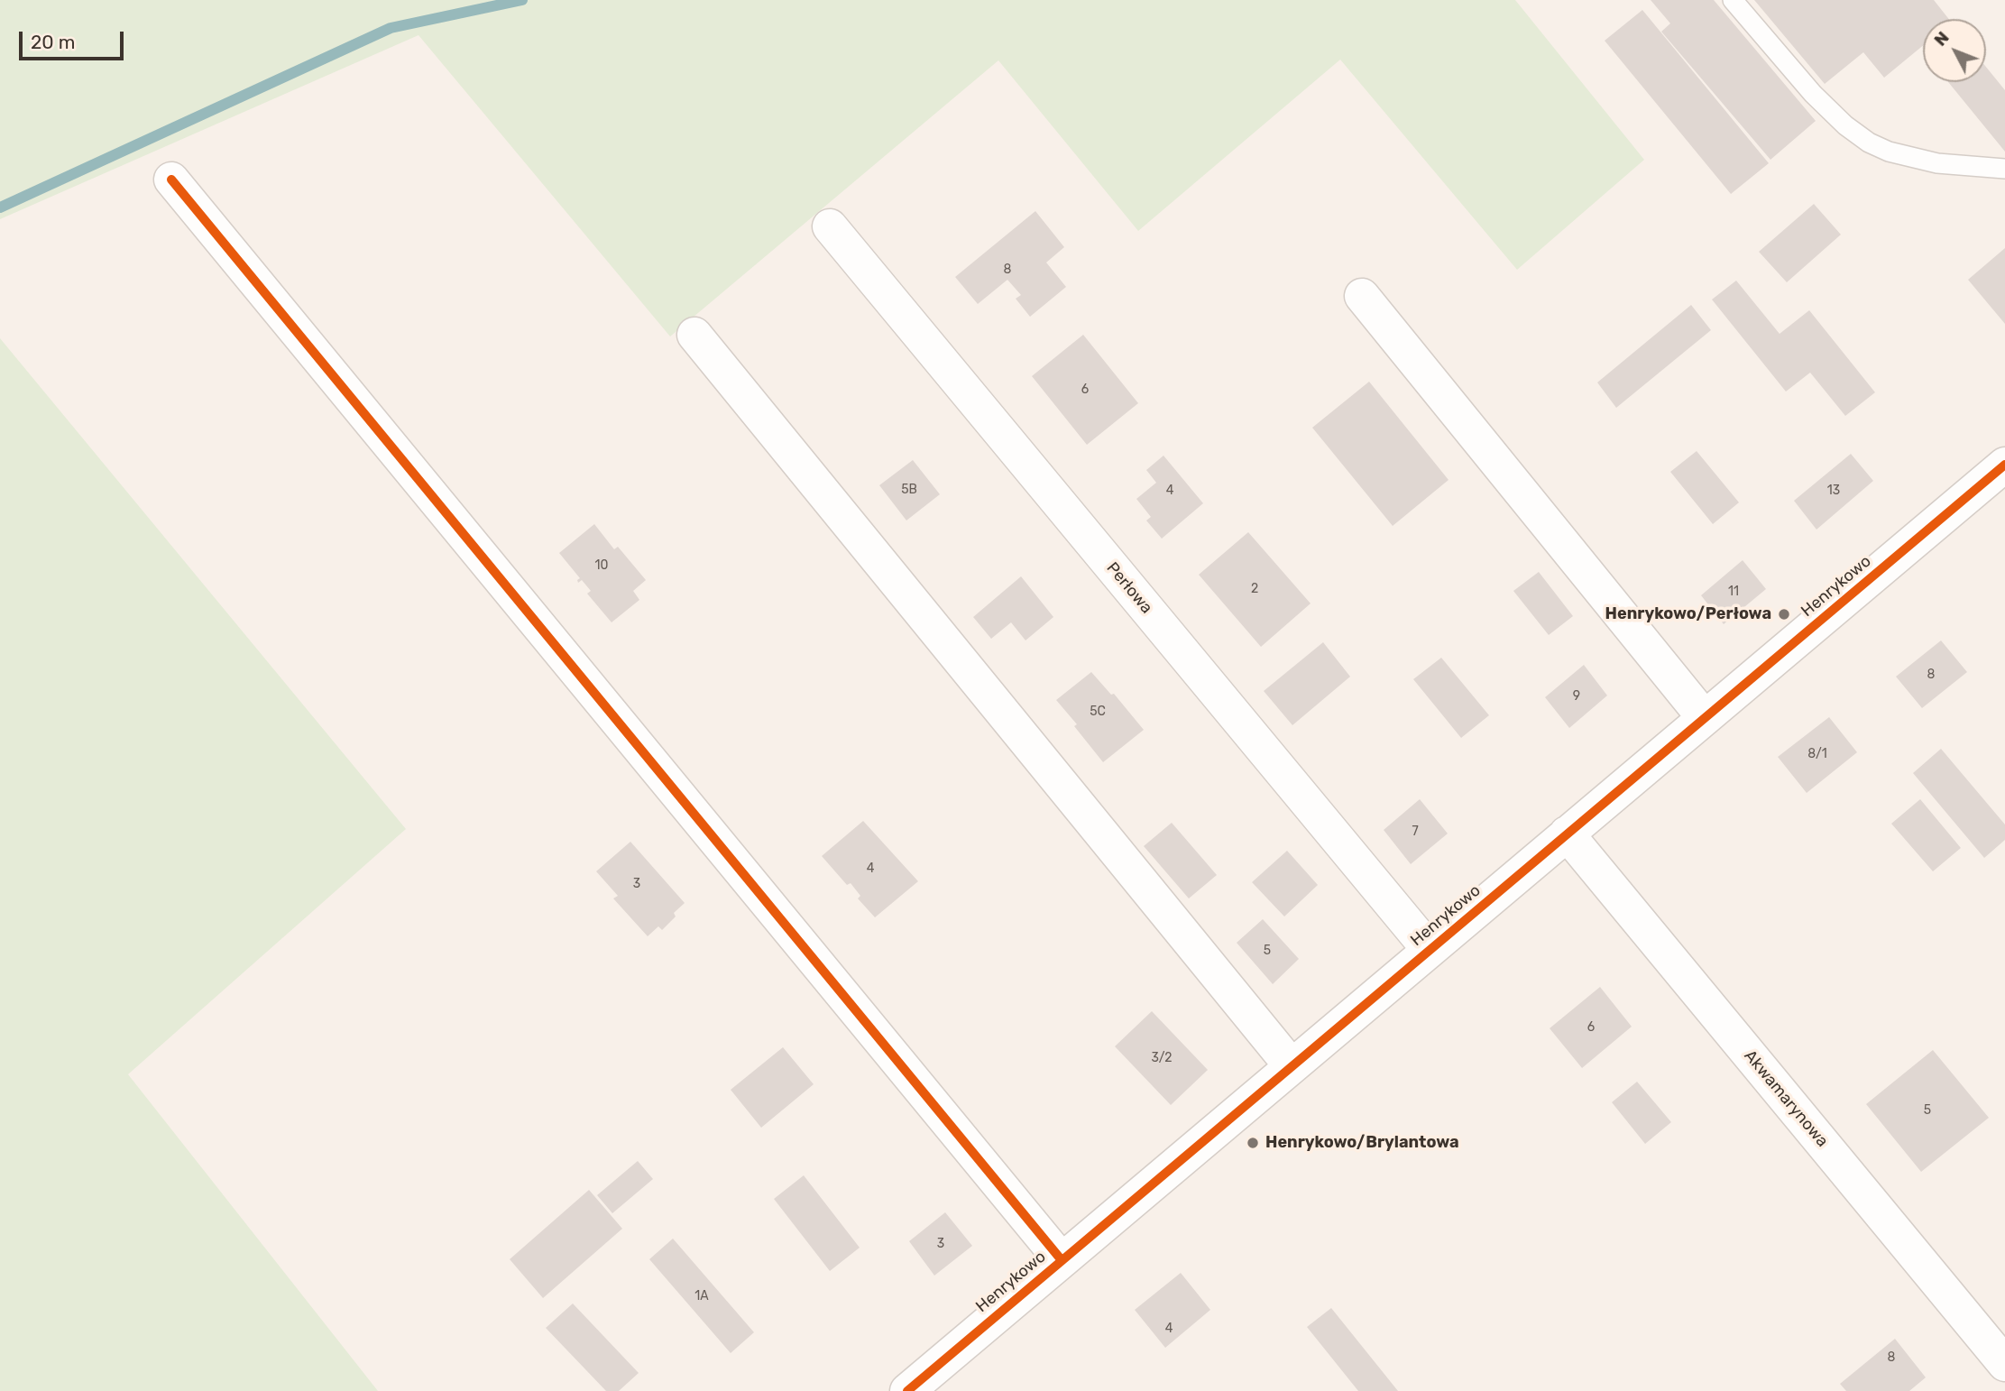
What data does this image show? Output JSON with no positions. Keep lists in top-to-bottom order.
{
  "streets": {
    "street": ["Henrykowo", "Perłowa", "Akwamarynowa"]
  },
  "crossings": [
    ["Henrykowo", "Perłowa"],
    ["Henrykowo", "Akwamarynowa"]
  ],
  "places": ["Henrykowo/Perłowa", "Henrykowo/Brylantowa"],
  "house_numbers": [
    "8",
    "6",
    "5B",
    "4",
    "13",
    "10",
    "2",
    "11",
    "8",
    "9",
    "5C",
    "8/1",
    "7",
    "4",
    "3",
    "5",
    "6",
    "3/2",
    "5",
    "3",
    "1A",
    "4",
    "8"
  ],
  "scale_bar": "20 m",
  "north": "top left"
}
